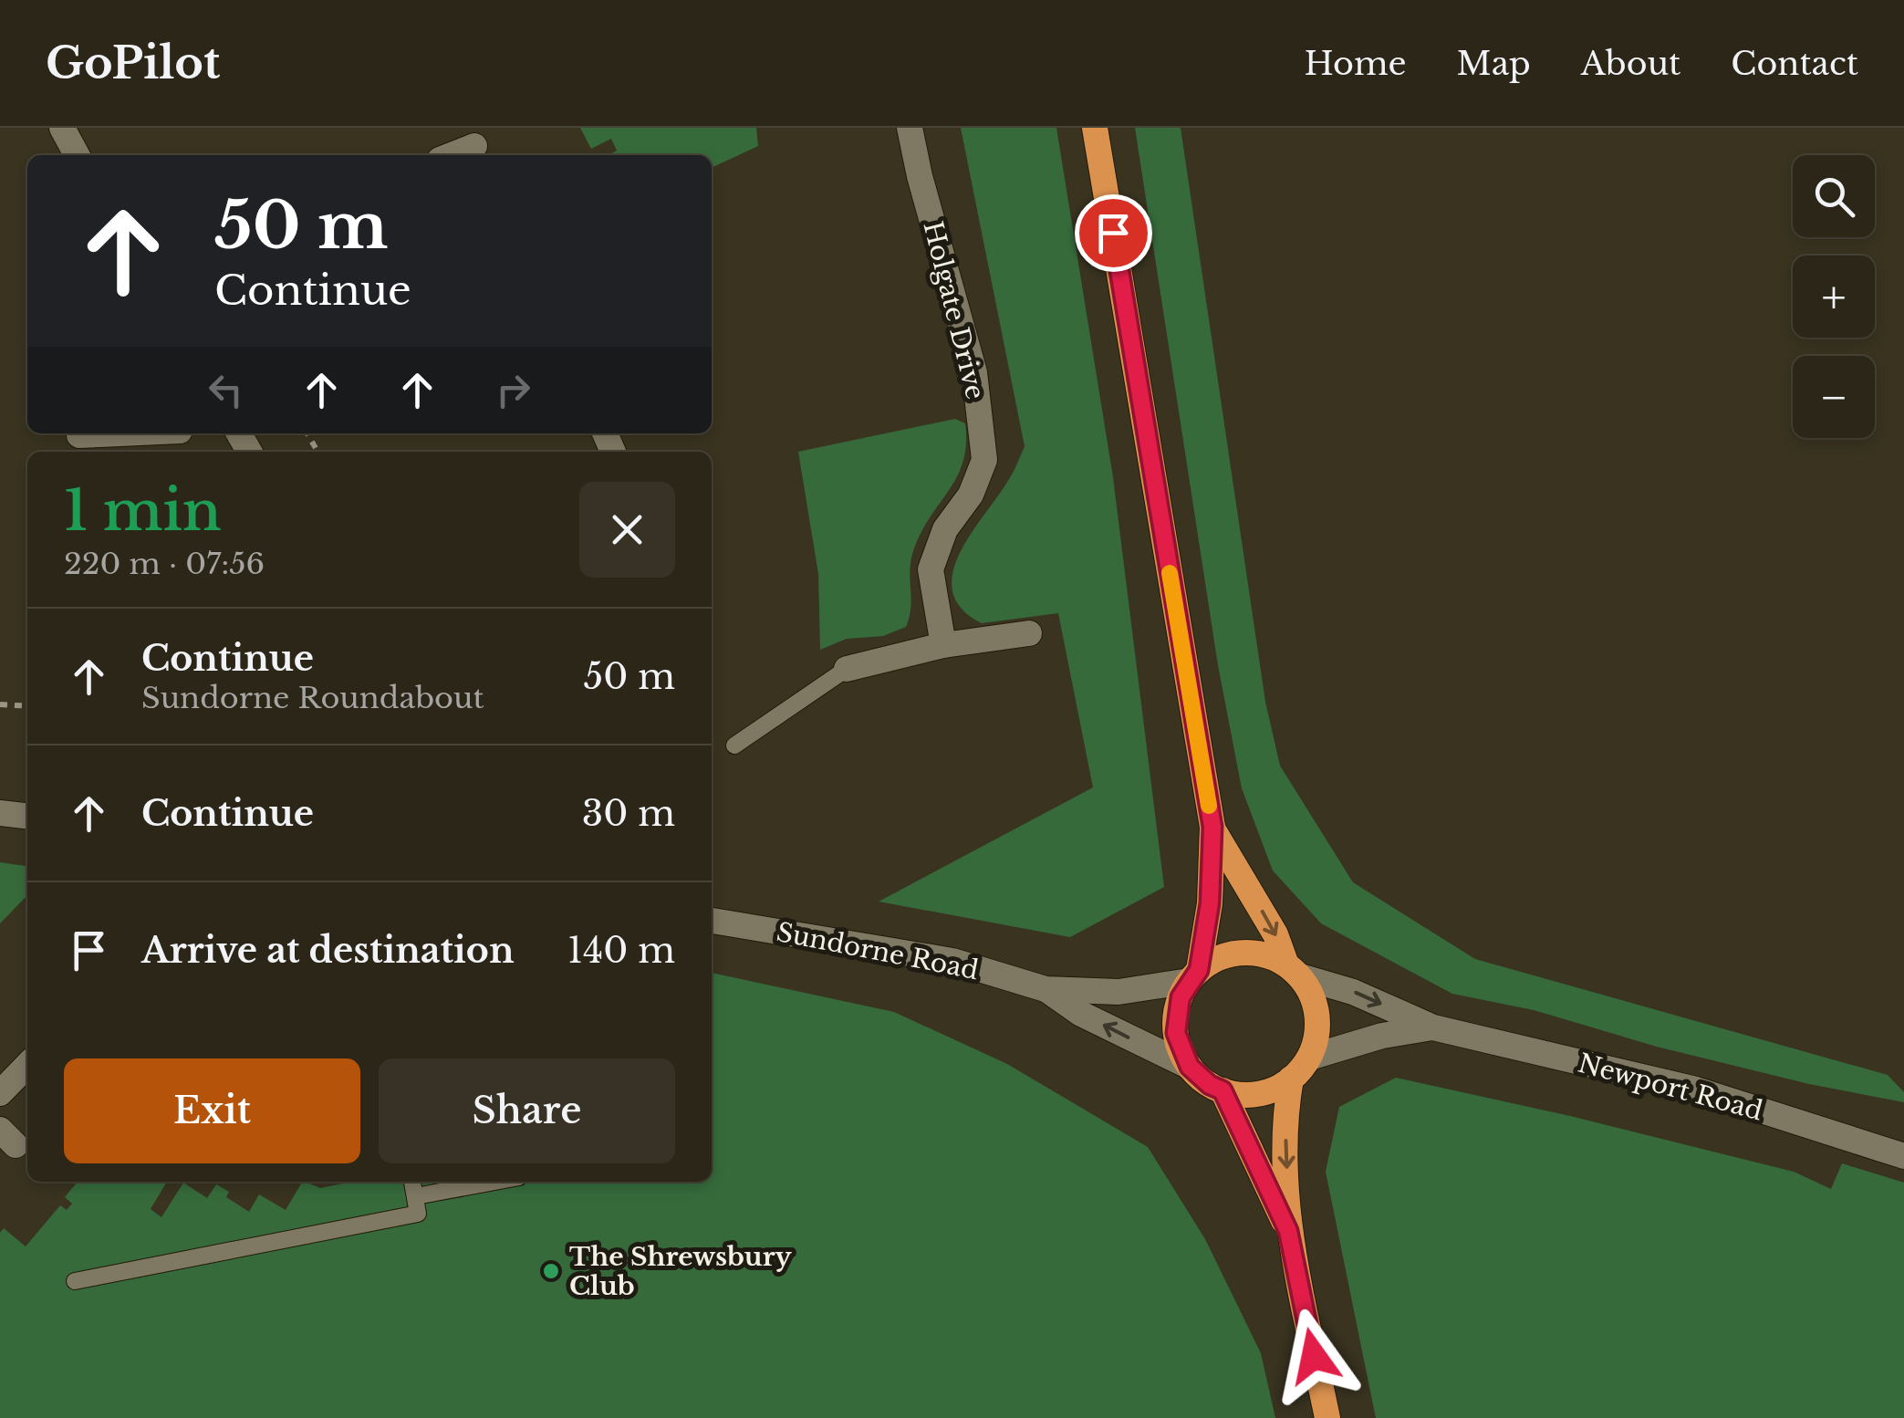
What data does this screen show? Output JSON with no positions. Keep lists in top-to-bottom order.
{
  "streets": {
    "main road": ["Holgate Drive", "Sundorne Road", "Newport Road"]
  },
  "crossings": [
    ["Sundorne Road", "Newport Road"]
  ],
  "places": ["The Shrewsbury Club"],
  "page": {
    "header": "GoPilot",
    "nav": [
      "Home",
      "Map",
      "About",
      "Contact"
    ],
    "map_buttons": ["+", "−"],
    "turn": ["50 m", "Continue"],
    "heading": ["1 min", "220 m · 07:56"],
    "list": [
      {
        "name": "Continue",
        "note": "Sundorne Roundabout",
        "value": "50 m"
      },
      {
        "name": "Continue",
        "value": "30 m"
      },
      {
        "name": "Arrive at destination",
        "value": "140 m"
      }
    ],
    "buttons": ["Exit", "Share"]
  }
}
